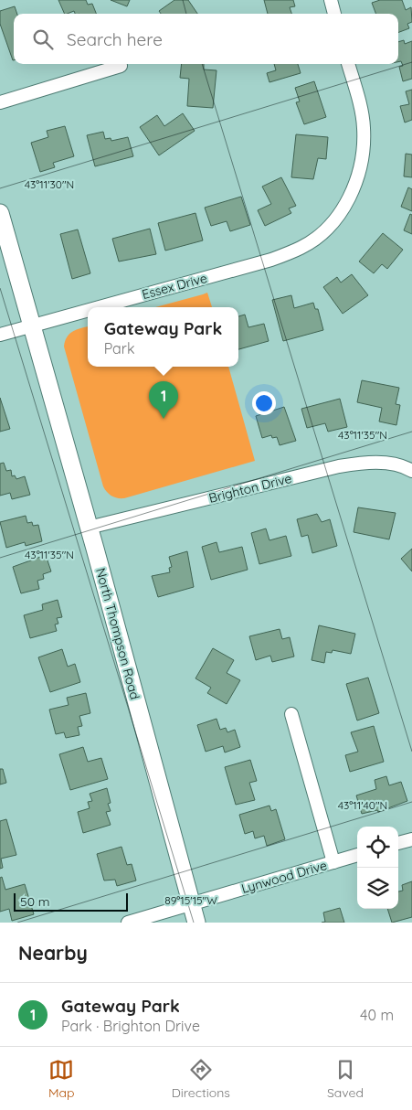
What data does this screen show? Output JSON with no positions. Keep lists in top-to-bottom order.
{
  "streets": {
    "street": [
      "Essex Drive",
      "Brighton Drive",
      "North Thompson Road",
      "Lynwood Drive"
    ]
  },
  "crossings": [
    ["Essex Drive", "North Thompson Road"],
    ["Brighton Drive", "North Thompson Road"],
    ["North Thompson Road", "Lynwood Drive"]
  ],
  "scale_bar": "50 m",
  "page": {
    "search": "Search here",
    "popup": ["Gateway Park", "Park"],
    "pins": "1",
    "scale": "50 m",
    "heading": "Nearby",
    "list": [
      {
        "mark": "1",
        "name": "Gateway Park",
        "note": "Park · Brighton Drive",
        "value": "40 m"
      }
    ],
    "nav": ["Map", "Directions", "Saved"]
  },
  "coordinates": [
    "43°11'30\"N",
    "43°11'35\"N",
    "43°11'40\"N",
    "89°15'15\"W"
  ]
}
